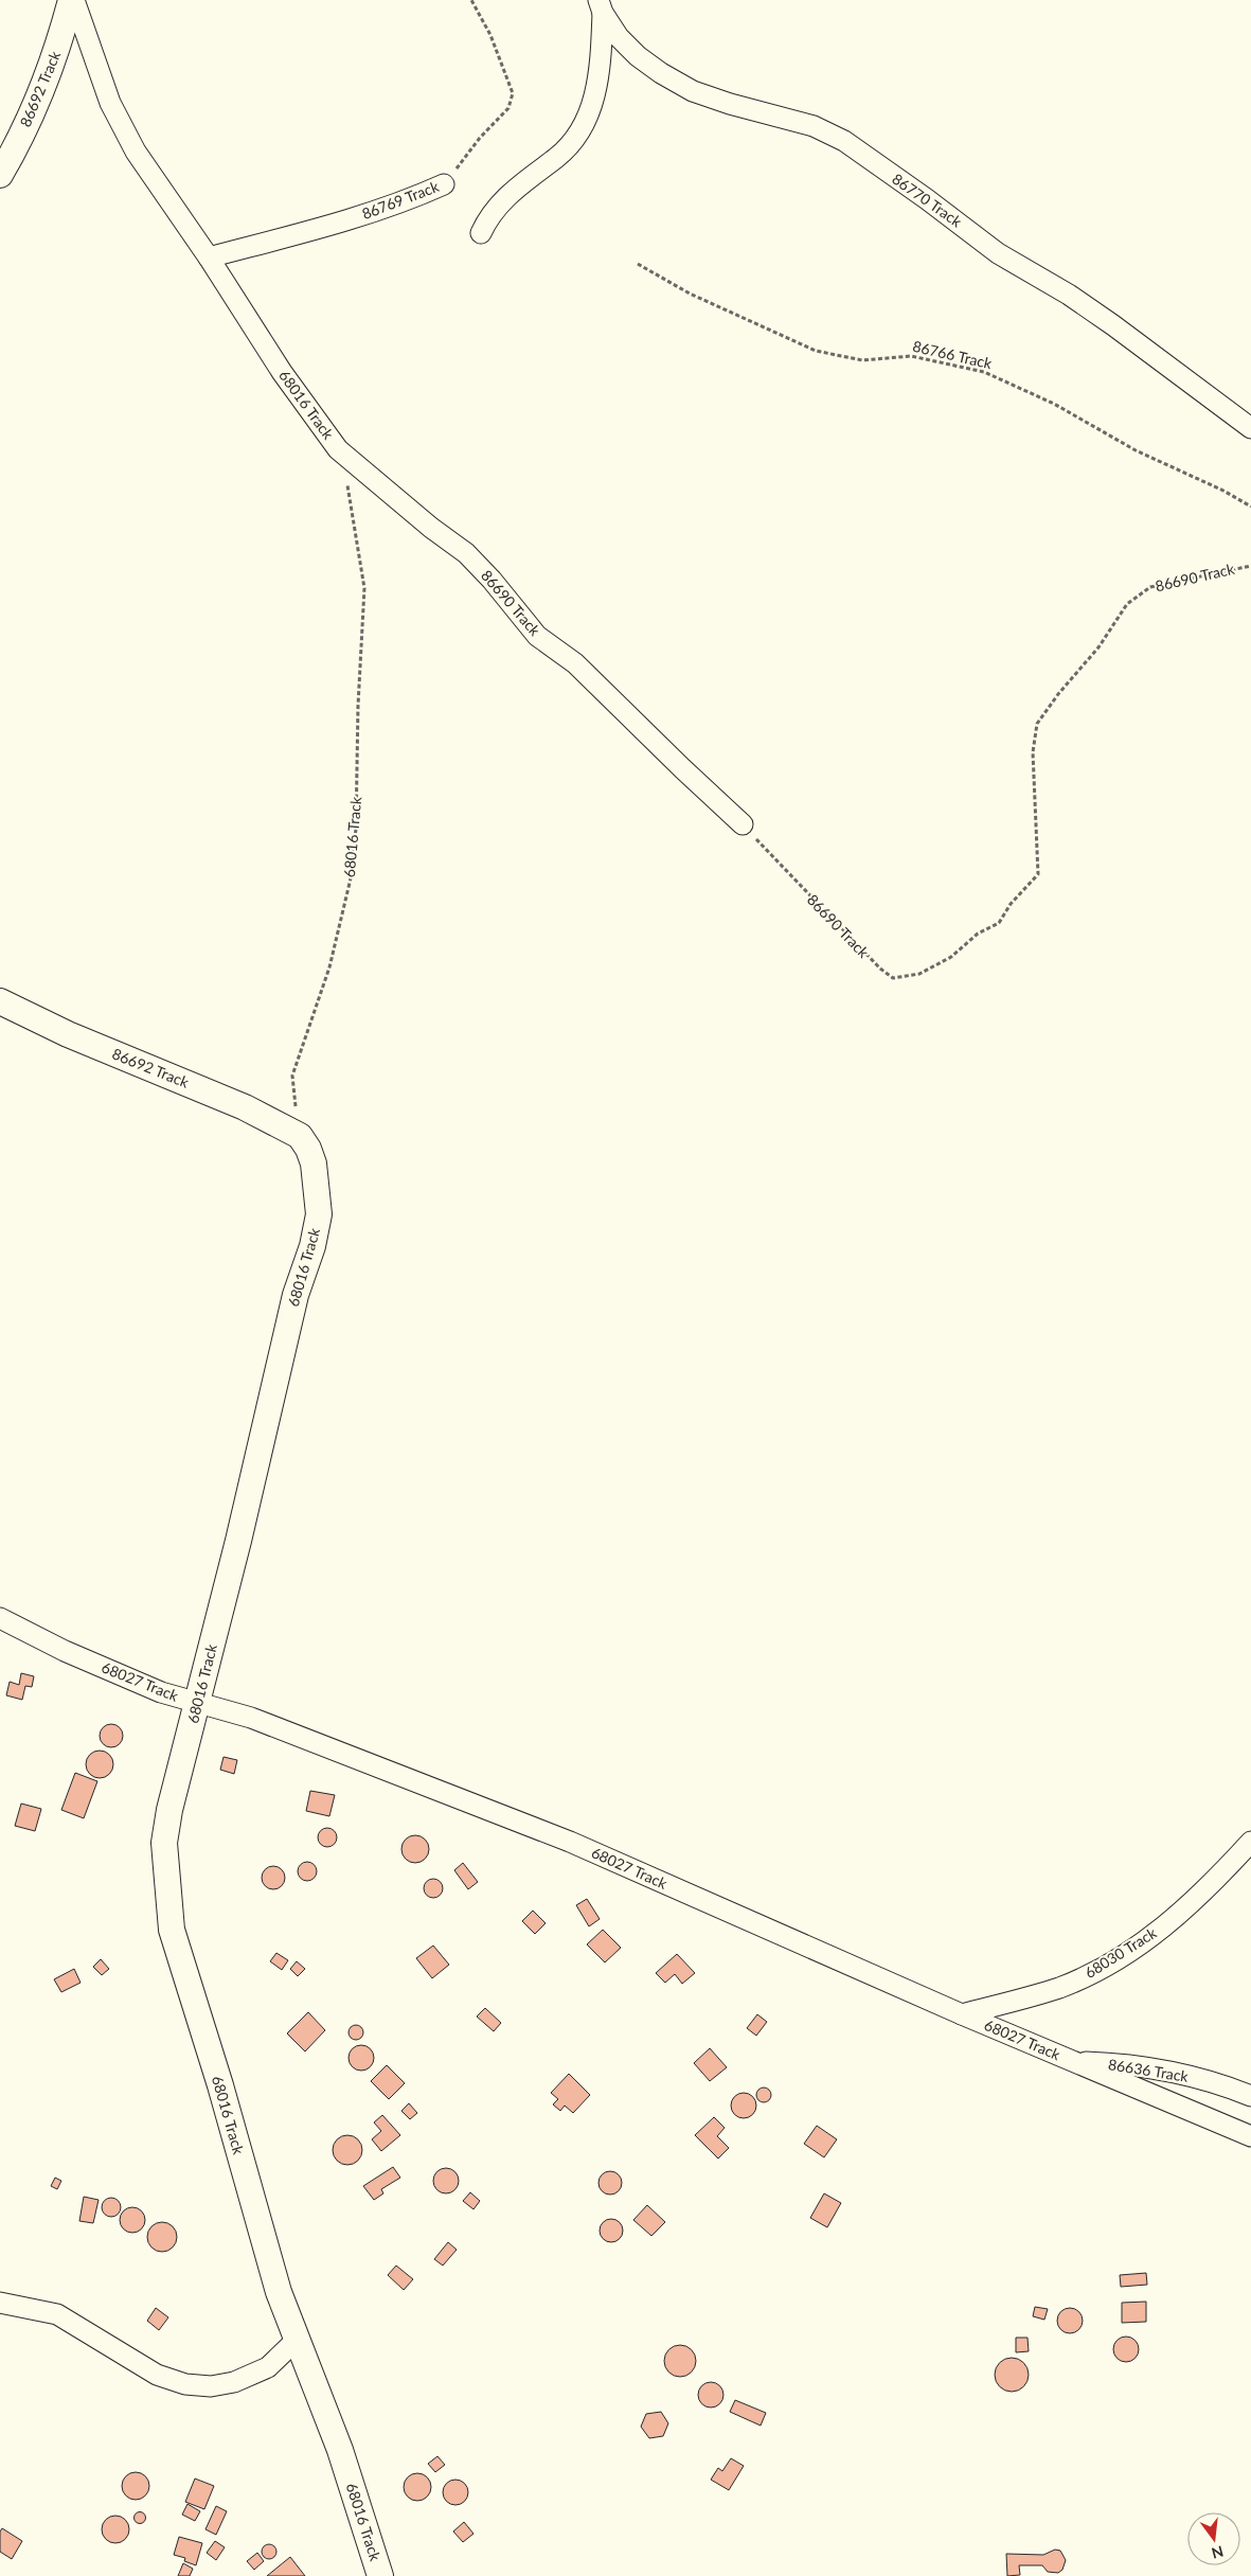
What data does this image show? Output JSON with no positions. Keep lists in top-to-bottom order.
{
  "streets": {
    "street": [
      "86692 Track",
      "86769 Track",
      "86770 Track",
      "68016 Track",
      "86690 Track",
      "68027 Track",
      "68030 Track",
      "86636 Track"
    ],
    "path": ["86766 Track"]
  },
  "crossings": [
    ["86692 Track", "68016 Track"],
    ["86769 Track", "68016 Track"],
    ["68016 Track", "86690 Track"],
    ["68016 Track", "68027 Track"],
    ["68027 Track", "68030 Track"],
    ["68027 Track", "86636 Track"]
  ],
  "north": "bottom"
}
